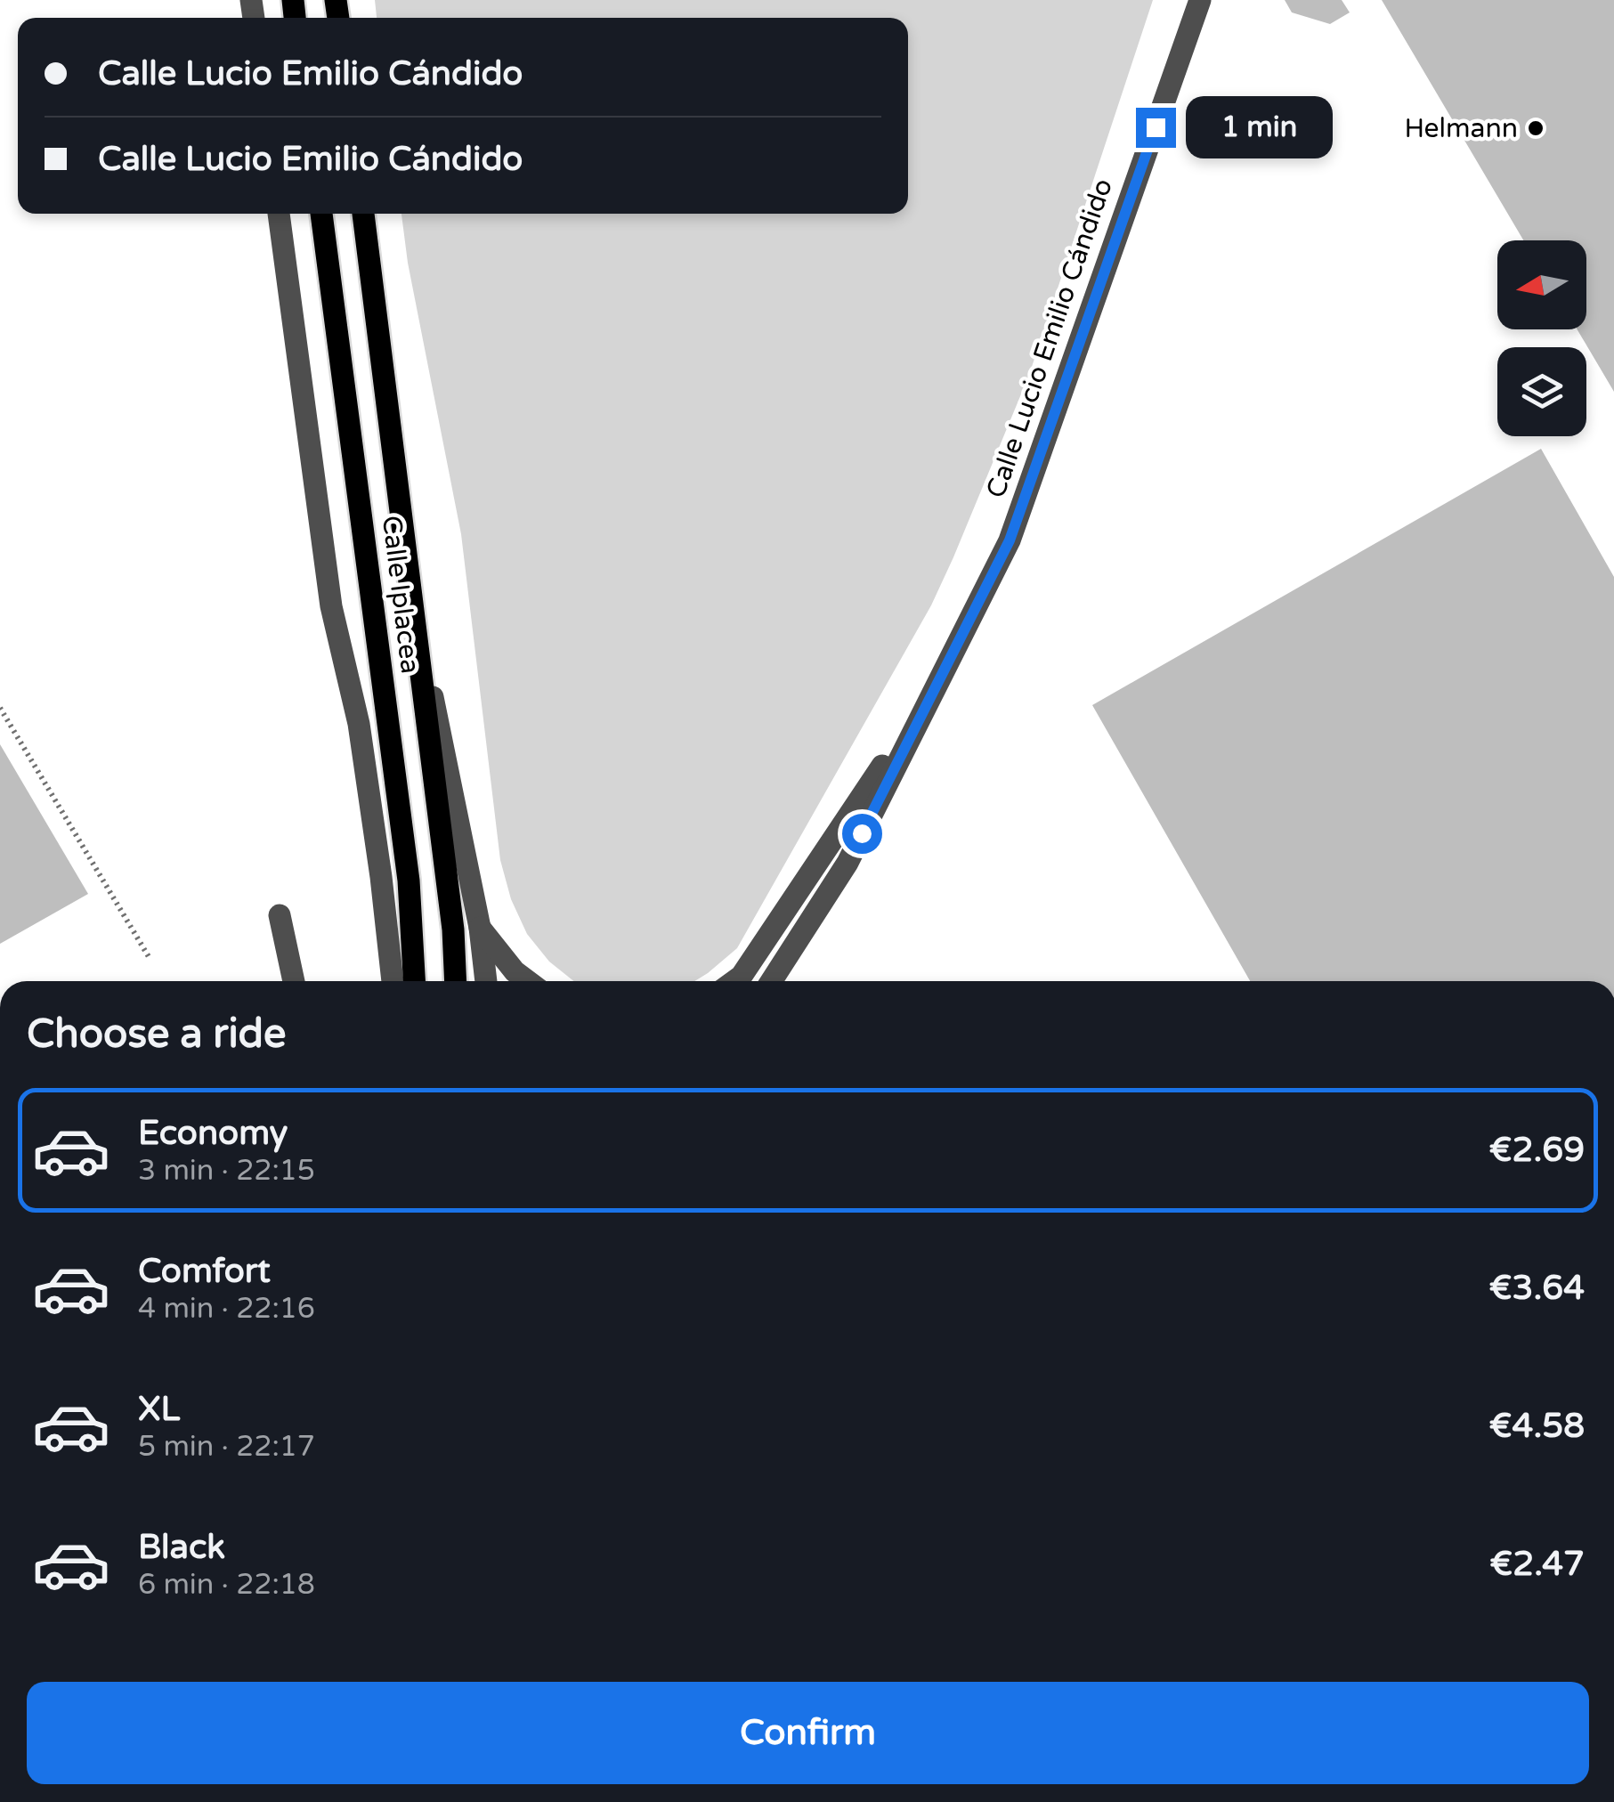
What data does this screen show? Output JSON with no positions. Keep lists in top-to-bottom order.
{
  "streets": {
    "main road": ["Calle Iplacea"],
    "street": ["Calle Lucio Emilio Cándido"]
  },
  "places": ["Helmann"],
  "north": "left",
  "page": {
    "banner": ["Calle Lucio Emilio Cándido", "Calle Lucio Emilio Cándido"],
    "bubble": "1 min",
    "heading": "Choose a ride",
    "list": [
      {
        "name": "Economy",
        "note": "3 min · 22:15",
        "value": "€2.69"
      },
      {
        "name": "Comfort",
        "note": "4 min · 22:16",
        "value": "€3.64"
      },
      {
        "name": "XL",
        "note": "5 min · 22:17",
        "value": "€4.58"
      },
      {
        "name": "Black",
        "note": "6 min · 22:18",
        "value": "€2.47"
      }
    ],
    "buttons": "Confirm"
  }
}
